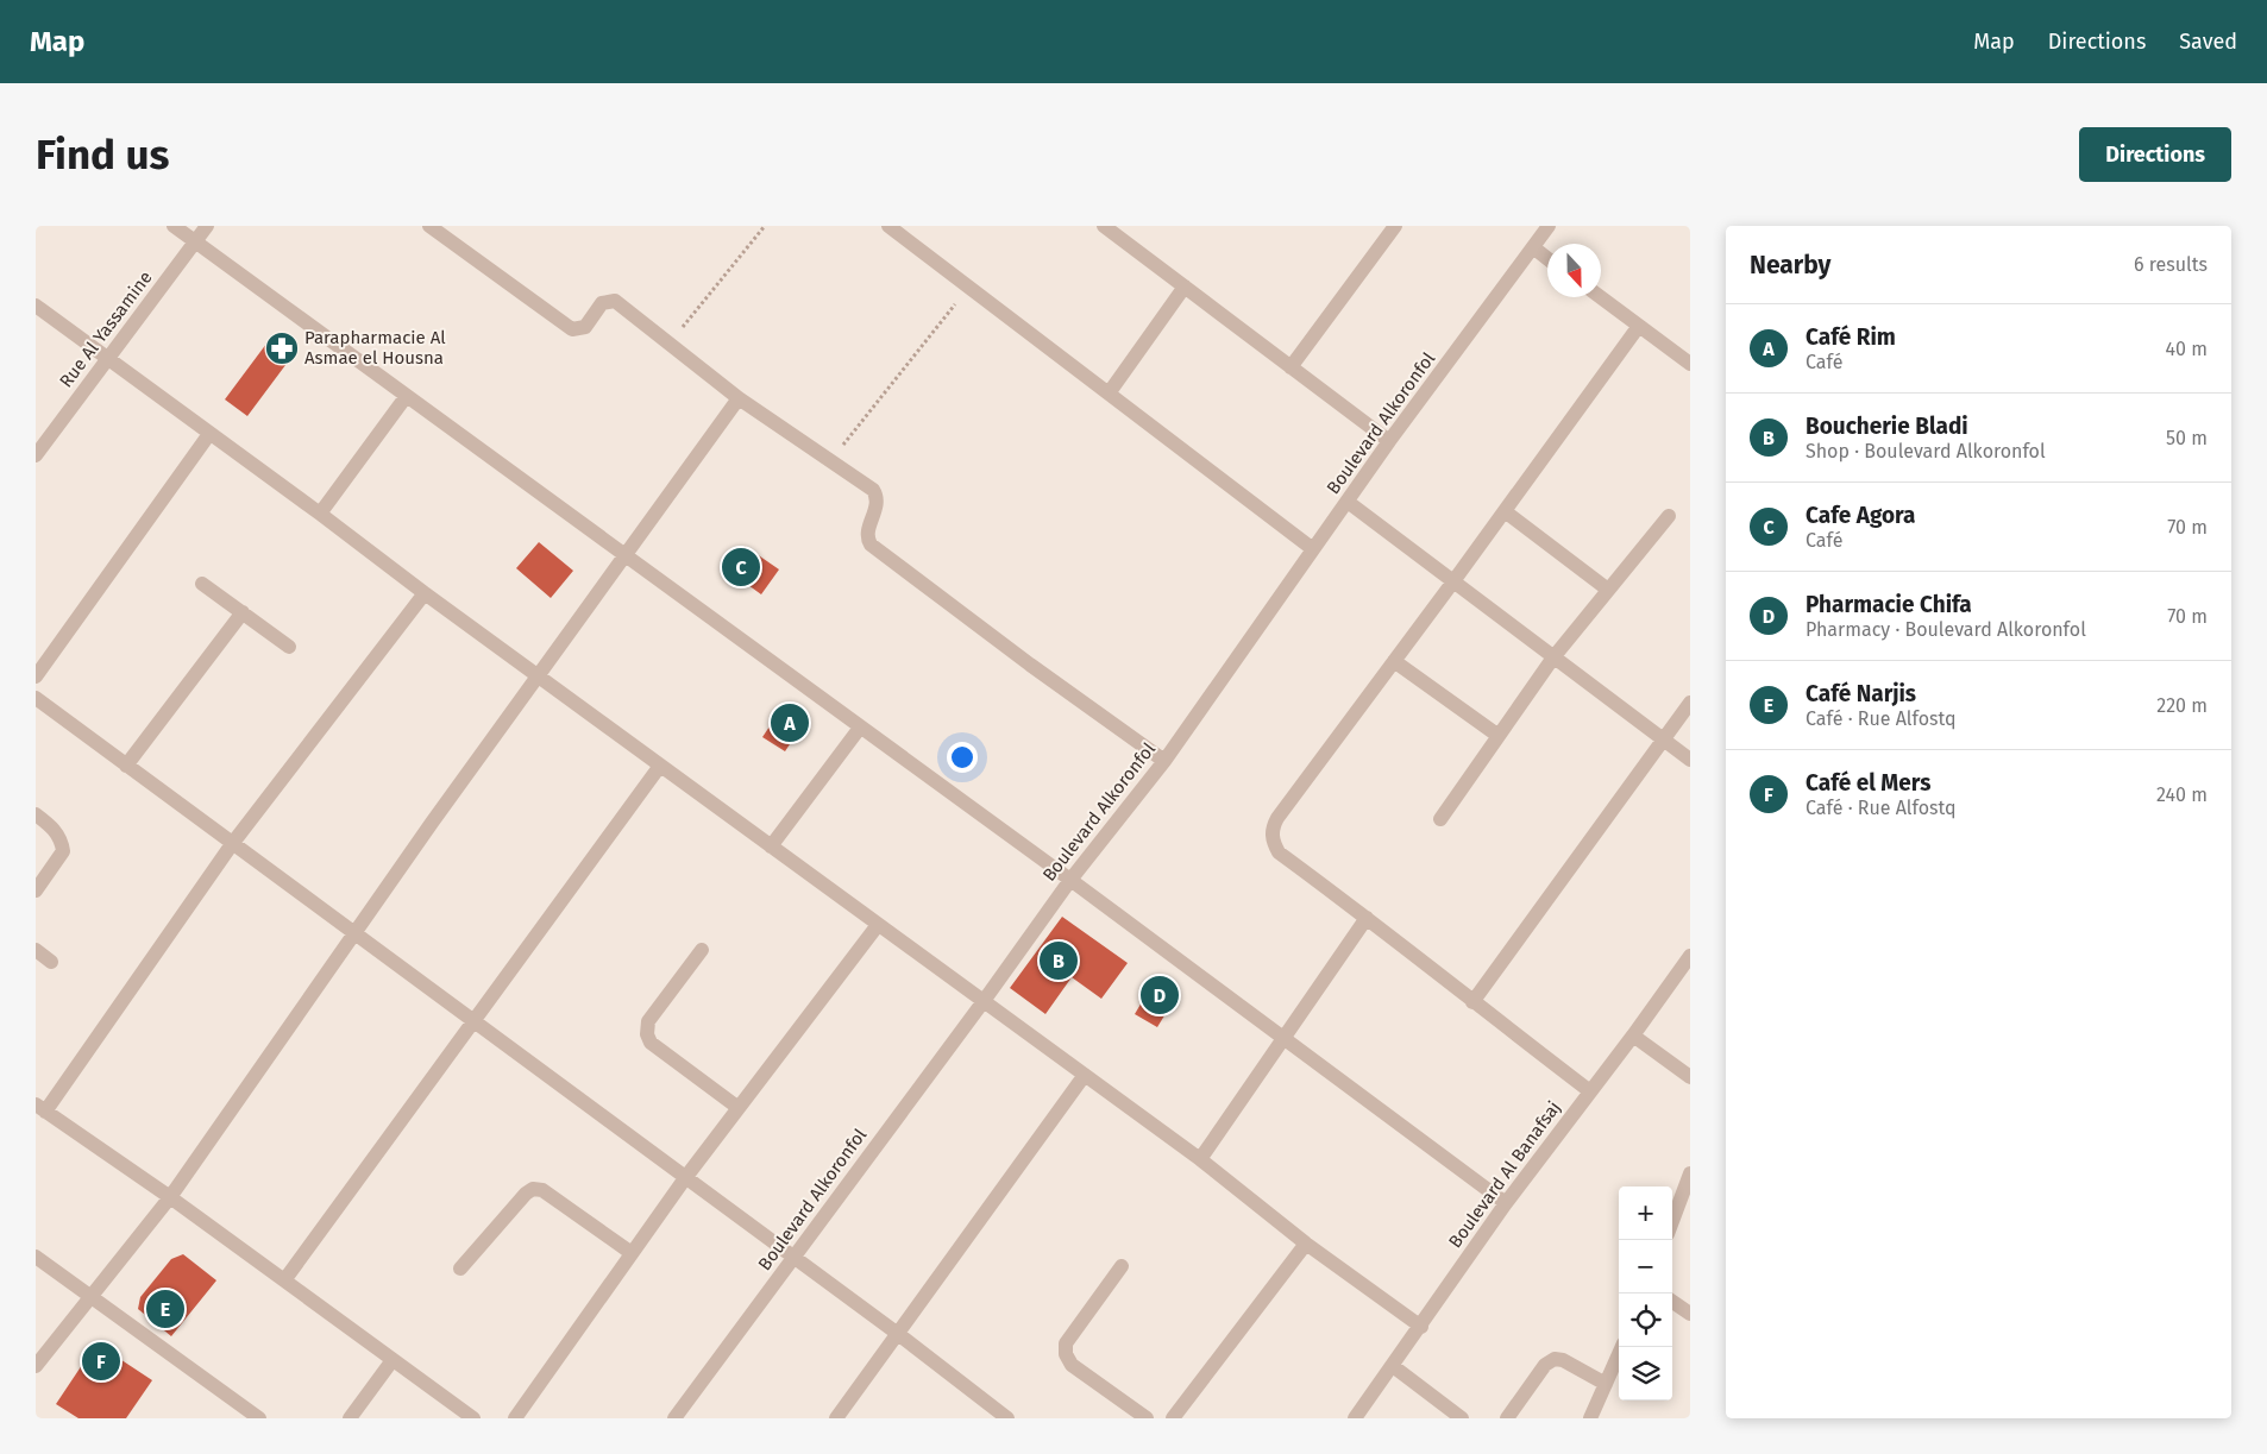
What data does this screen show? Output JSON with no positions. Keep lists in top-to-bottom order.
{
  "streets": {
    "street": ["Rue Al Yassamine", "Boulevard Alkoronfol", "Boulevard Al Banafsaj"]
  },
  "places": {
    "pharmacy": ["Parapharmacie Al Asmae el Housna"]
  },
  "north": "bottom",
  "page": {
    "header": "Map",
    "nav": ["Map", "Directions", "Saved"],
    "buttons": "Directions",
    "title": "Find us",
    "heading": ["Nearby", "6 results"],
    "list": [
      {
        "mark": "A",
        "name": "Café Rim",
        "note": "Café",
        "value": "40 m"
      },
      {
        "mark": "B",
        "name": "Boucherie Bladi",
        "note": "Shop · Boulevard Alkoronfol",
        "value": "50 m"
      },
      {
        "mark": "C",
        "name": "Cafe Agora",
        "note": "Café",
        "value": "70 m"
      },
      {
        "mark": "D",
        "name": "Pharmacie Chifa",
        "note": "Pharmacy · Boulevard Alkoronfol",
        "value": "70 m"
      },
      {
        "mark": "E",
        "name": "Café Narjis",
        "note": "Café · Rue Alfostq",
        "value": "220 m"
      },
      {
        "mark": "F",
        "name": "Café el Mers",
        "note": "Café · Rue Alfostq",
        "value": "240 m"
      }
    ],
    "pins": [
      "C",
      "A",
      "B",
      "D",
      "E",
      "F"
    ],
    "map_buttons": ["+", "−"]
  }
}
